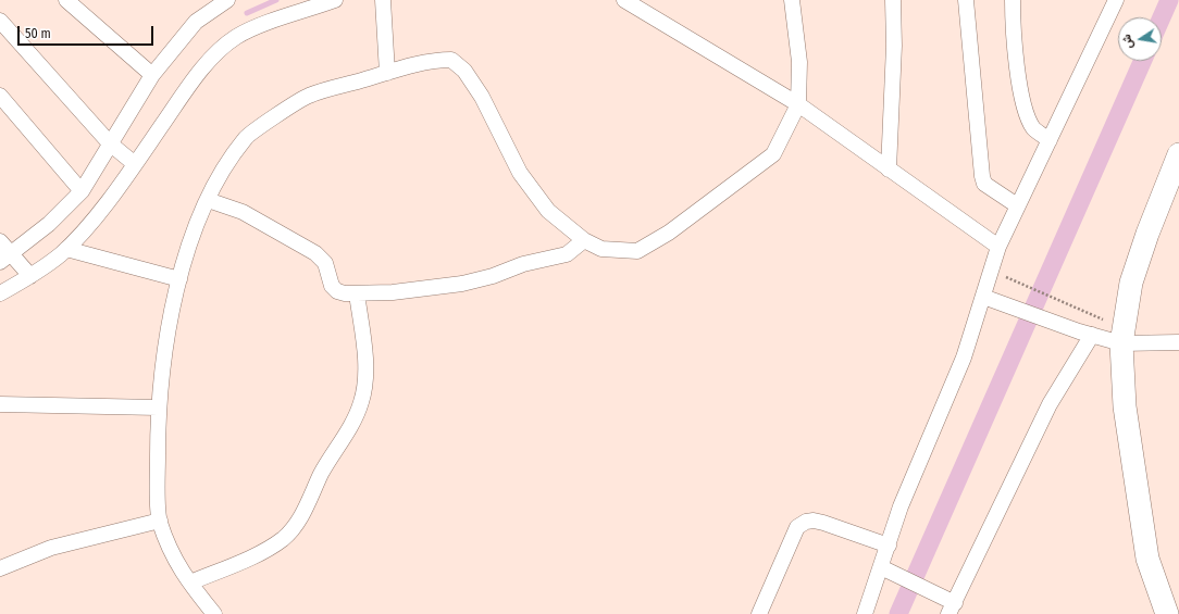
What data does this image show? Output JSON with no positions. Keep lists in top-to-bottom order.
{
  "scale_bar": "50 m",
  "north": "left"
}
